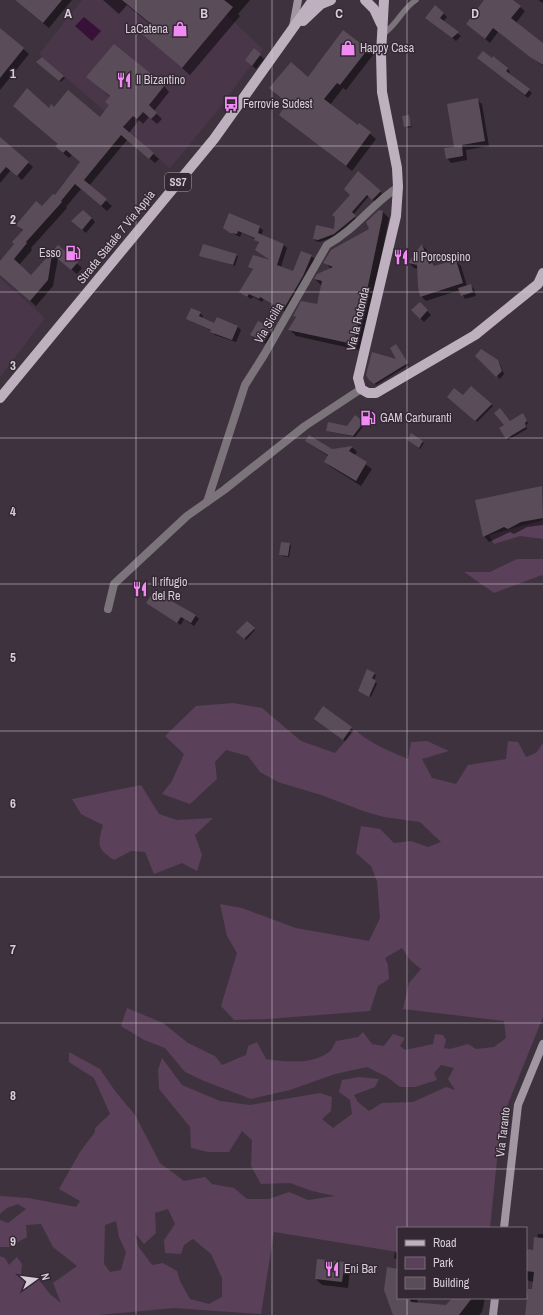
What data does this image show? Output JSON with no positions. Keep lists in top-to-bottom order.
{
  "streets": {
    "main road": ["SS7", "Strada Statale 7 Via Appia", "Via la Rotonda"],
    "street": ["Via Sicilia", "Via Taranto"]
  },
  "crossings": [
    ["Via la Rotonda", "Via Sicilia"]
  ],
  "places": {
    "shop": ["LaCatena", "Happy Casa"],
    "restaurant": [
      "Il Bizantino",
      "Il Porcospino",
      "Il rifugio del Re",
      "Eni Bar"
    ],
    "bus stop": ["Ferrovie Sudest"],
    "fuel station": ["Esso", "GAM Carburanti"]
  },
  "legend": ["Road", "Park", "Building"],
  "north": "right",
  "grid": {
    "columns": [
      "A",
      "B",
      "C",
      "D"
    ],
    "rows": [
      "1",
      "2",
      "3",
      "4",
      "5",
      "6",
      "7",
      "8",
      "9"
    ]
  }
}
